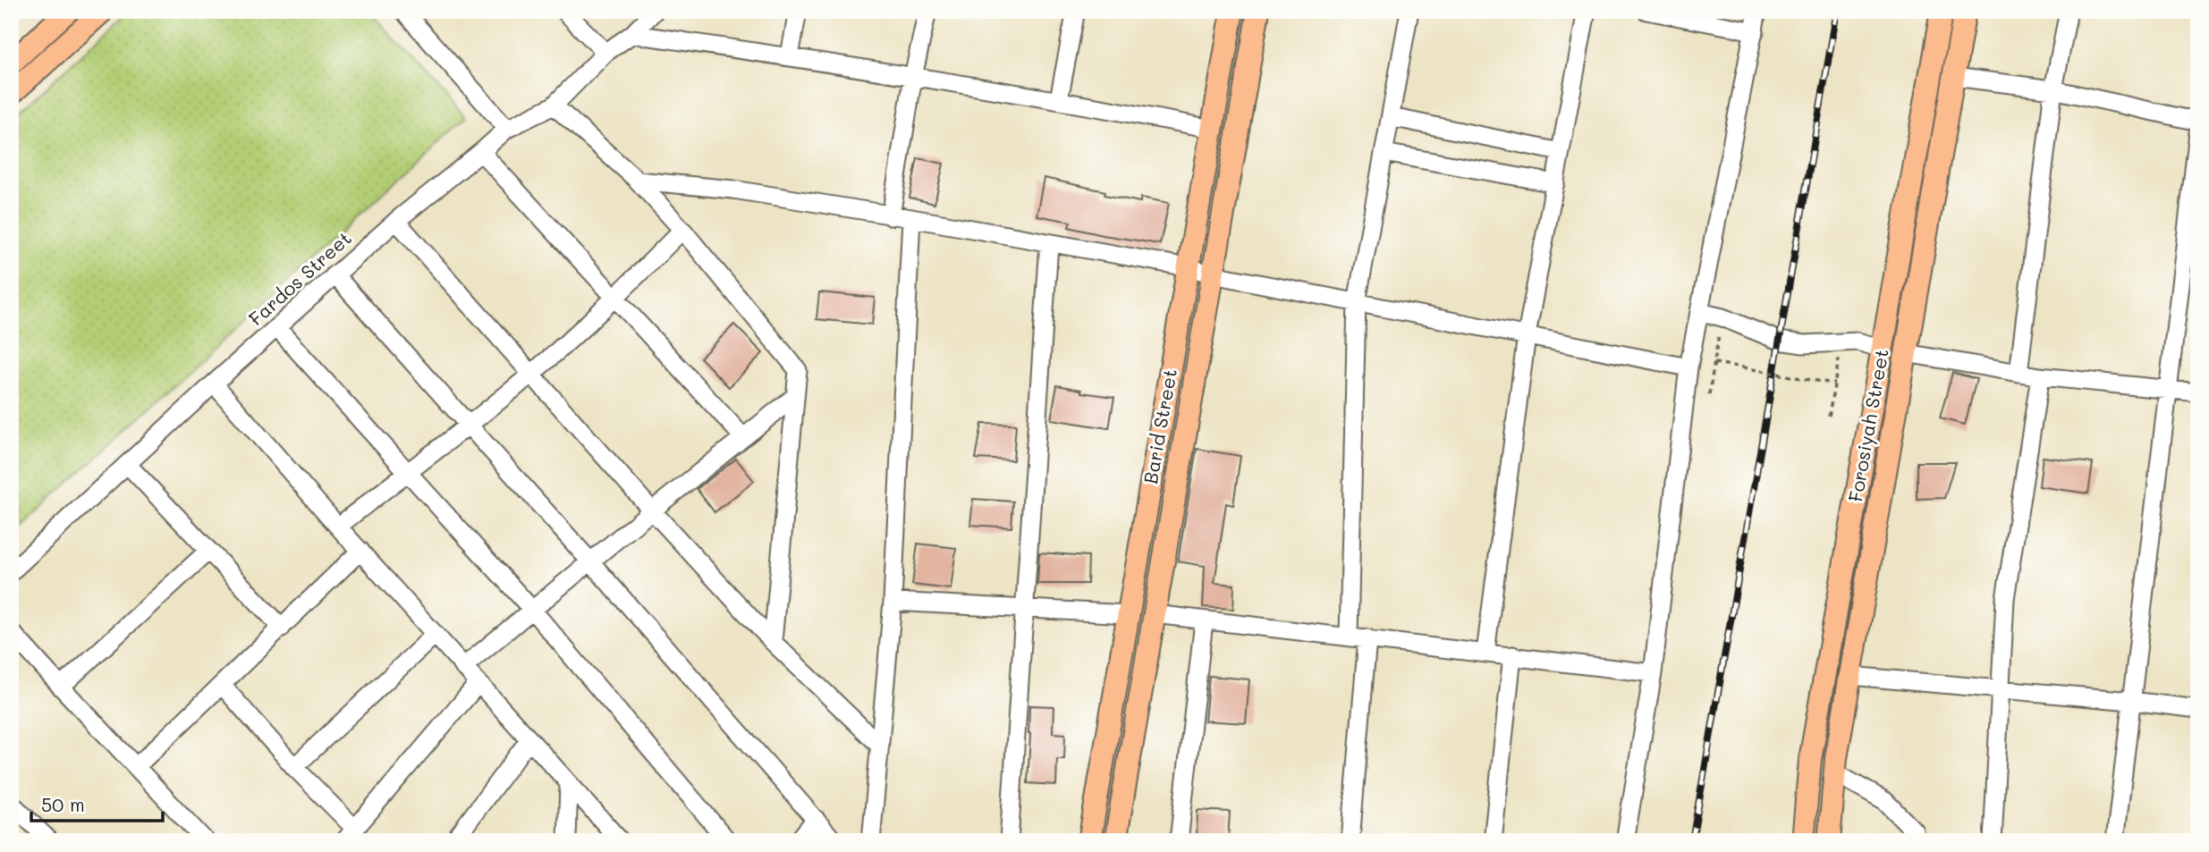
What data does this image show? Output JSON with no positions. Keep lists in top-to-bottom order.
{
  "streets": {
    "main road": ["Forosiyah Street", "Barid Street"],
    "street": ["Fardos Street"]
  },
  "scale_bar": "50 m"
}
